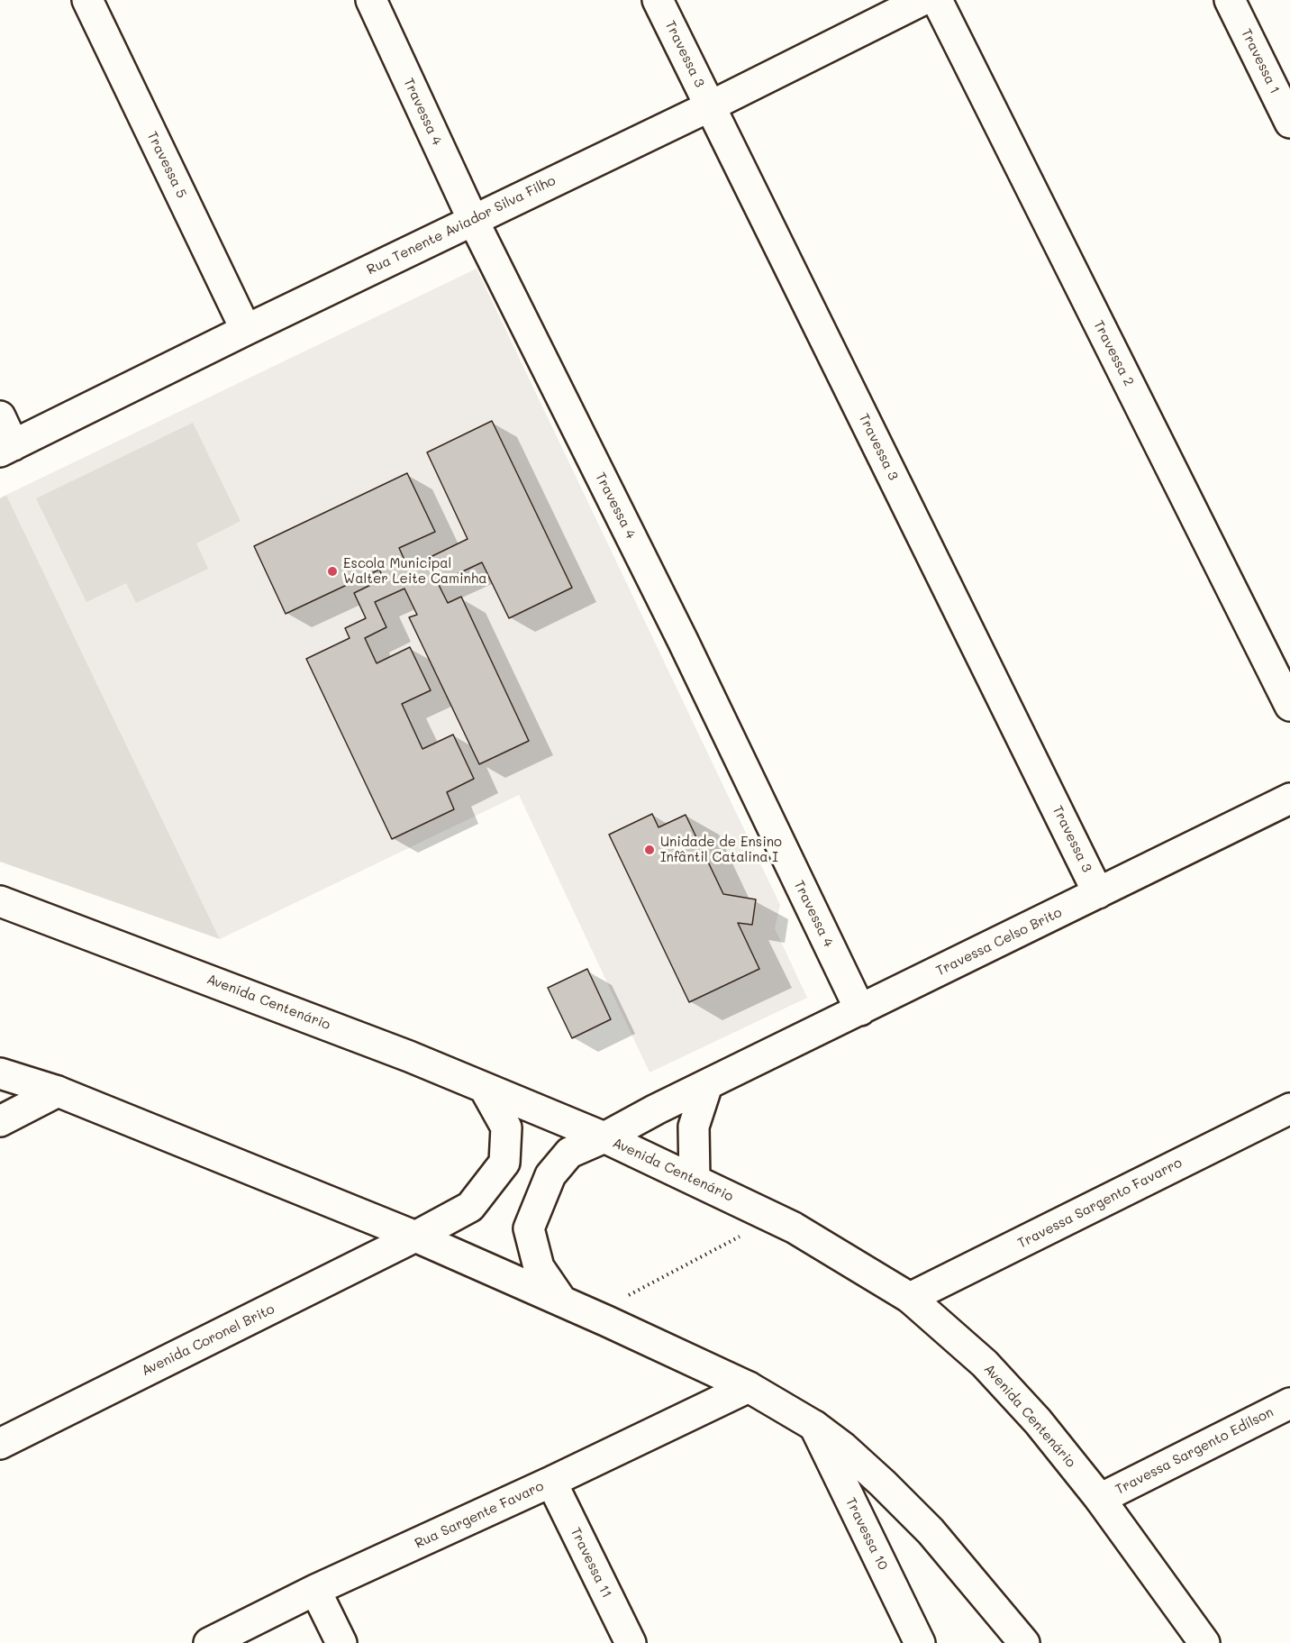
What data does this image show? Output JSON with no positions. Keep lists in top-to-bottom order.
{
  "streets": {
    "street": [
      "Travessa 3",
      "Travessa 1",
      "Travessa 4",
      "Travessa 5",
      "Rua Tenente Aviador Silva Filho",
      "Travessa 2",
      "Travessa Celso Brito",
      "Avenida Centenário",
      "Travessa Sargento Favarro",
      "Avenida Coronel Brito",
      "Travessa Sargento Edílson",
      "Rua Sargente Favaro",
      "Travessa 10",
      "Travessa 11"
    ]
  },
  "crossings": [
    ["Travessa 3", "Rua Tenente Aviador Silva Filho"],
    ["Travessa 3", "Travessa Celso Brito"],
    ["Travessa 4", "Rua Tenente Aviador Silva Filho"],
    ["Travessa 4", "Travessa Celso Brito"],
    ["Travessa 5", "Rua Tenente Aviador Silva Filho"],
    ["Travessa Celso Brito", "Avenida Centenário"],
    ["Avenida Centenário", "Travessa Sargento Favarro"],
    ["Avenida Centenário", "Avenida Coronel Brito"],
    ["Avenida Centenário", "Travessa Sargento Edílson"],
    ["Rua Sargente Favaro", "Travessa 11"]
  ],
  "places": ["Escola Municipal Walter Leite Caminha", "Unidade de Ensino Infântil Catalina I"]
}
